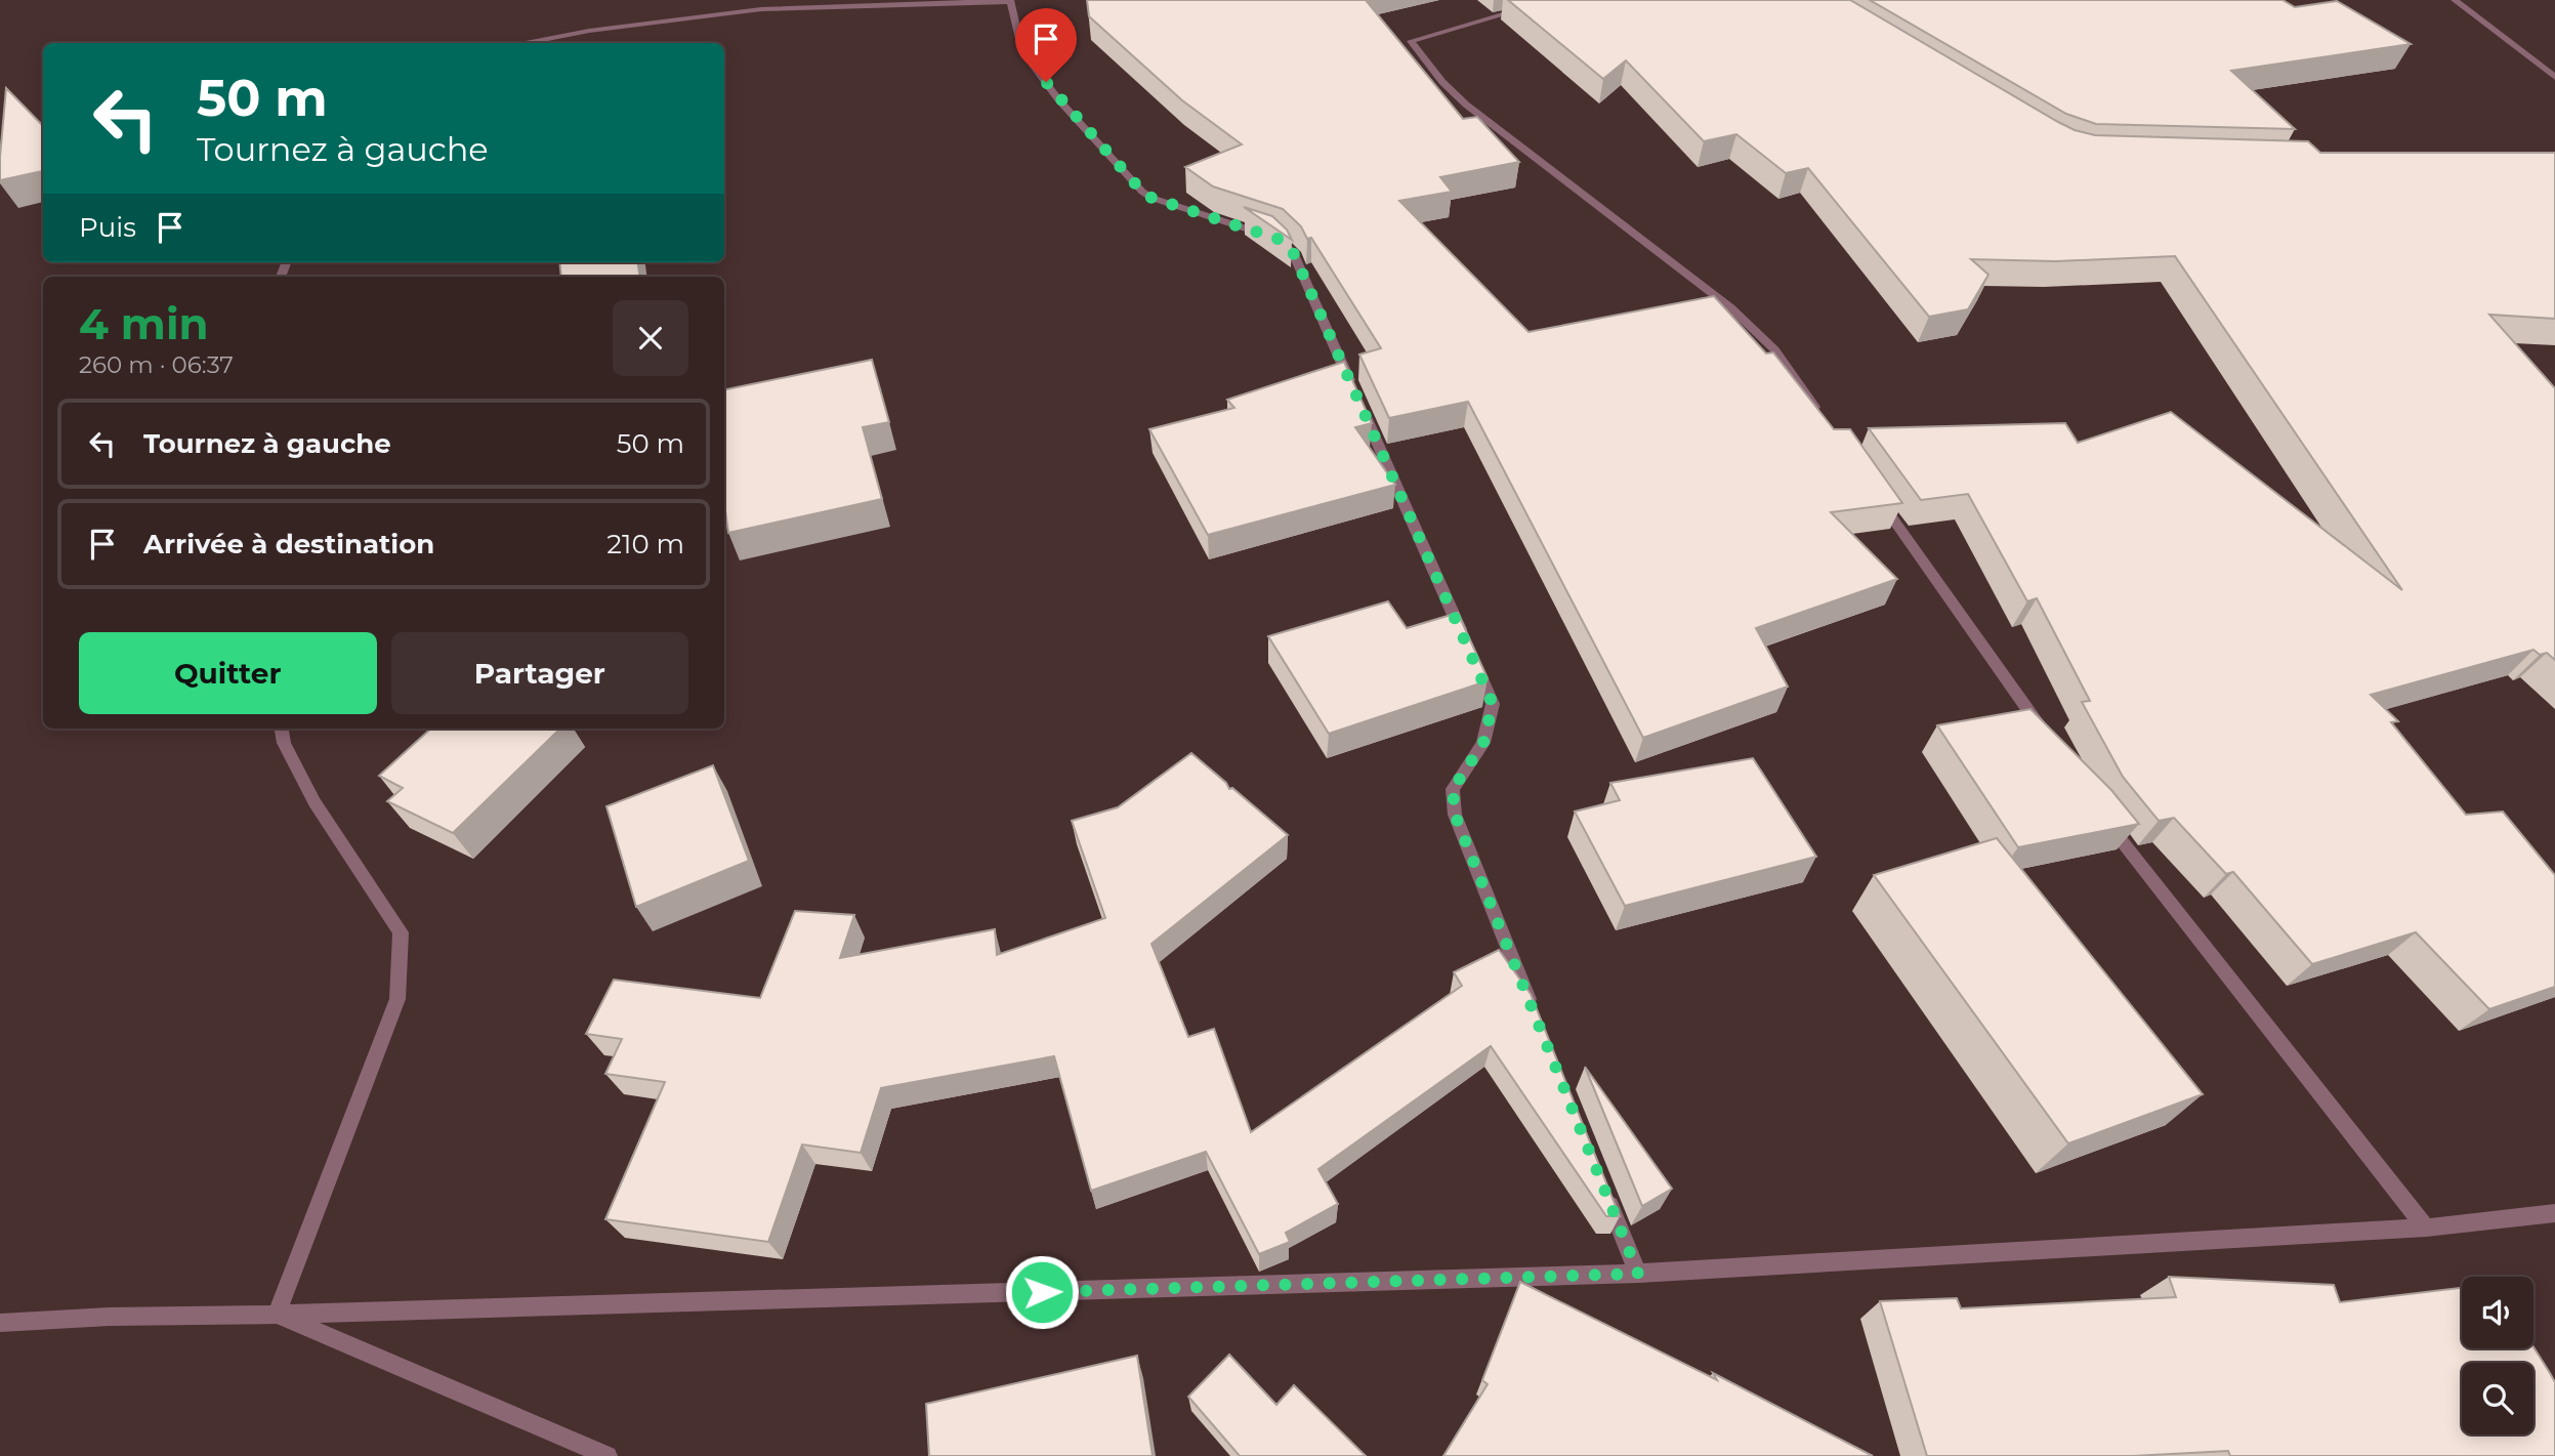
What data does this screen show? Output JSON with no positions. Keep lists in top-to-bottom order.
{
  "page": {
    "turn": ["50 m", "Tournez à gauche"],
    "then": "Puis",
    "heading": ["4 min", "260 m · 06:37"],
    "list": [
      {
        "name": "Tournez à gauche",
        "value": "50 m"
      },
      {
        "name": "Arrivée à destination",
        "value": "210 m"
      }
    ],
    "buttons": ["Quitter", "Partager"]
  }
}
